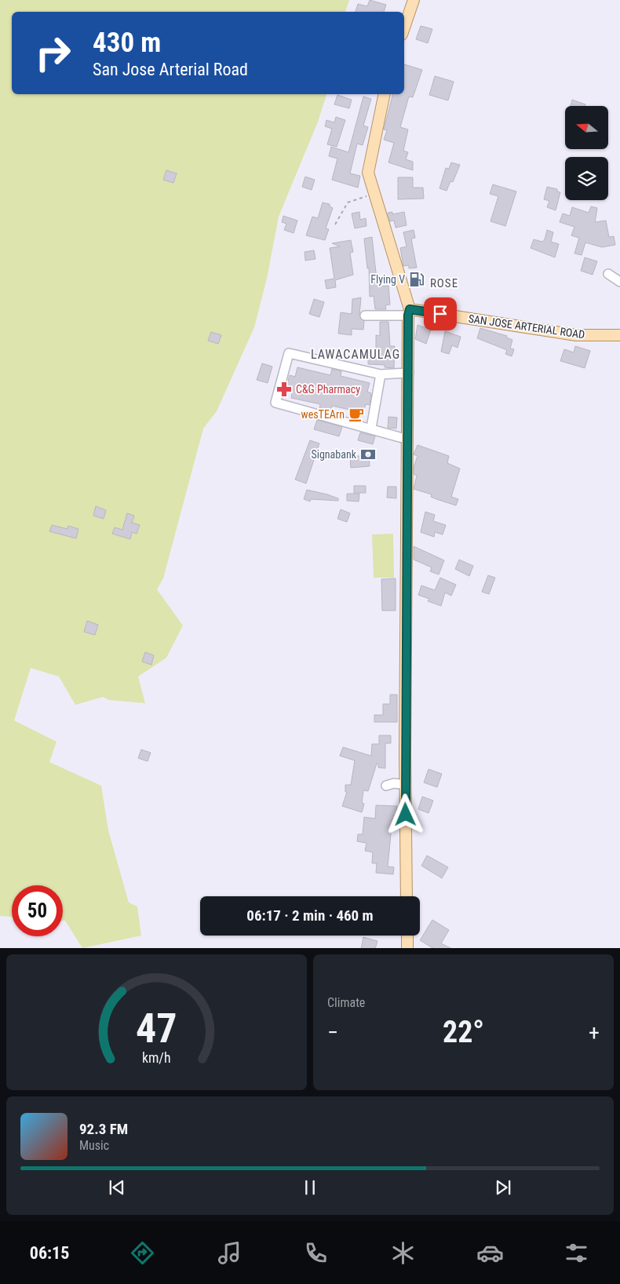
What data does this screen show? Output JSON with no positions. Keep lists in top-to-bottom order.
{
  "streets": {
    "main road": ["SAN JOSE ARTERIAL ROAD"]
  },
  "districts": ["ROSE", "LAWACAMULAG"],
  "places": {
    "fuel station": ["Flying V"],
    "pharmacy": ["C&G Pharmacy"],
    "cafe": ["wesTEArn"],
    "bank": ["Signabank"]
  },
  "north": "left",
  "page": {
    "turn": ["430 m", "San Jose Arterial Road"],
    "limit": "50",
    "trip": "06:17 · 2 min · 460 m",
    "tile": "Climate",
    "heat": ["−", "22°", "+"],
    "song": ["92.3 FM", "Music"],
    "tabs": "06:15",
    "gauge": ["47", "km/h"]
  }
}
